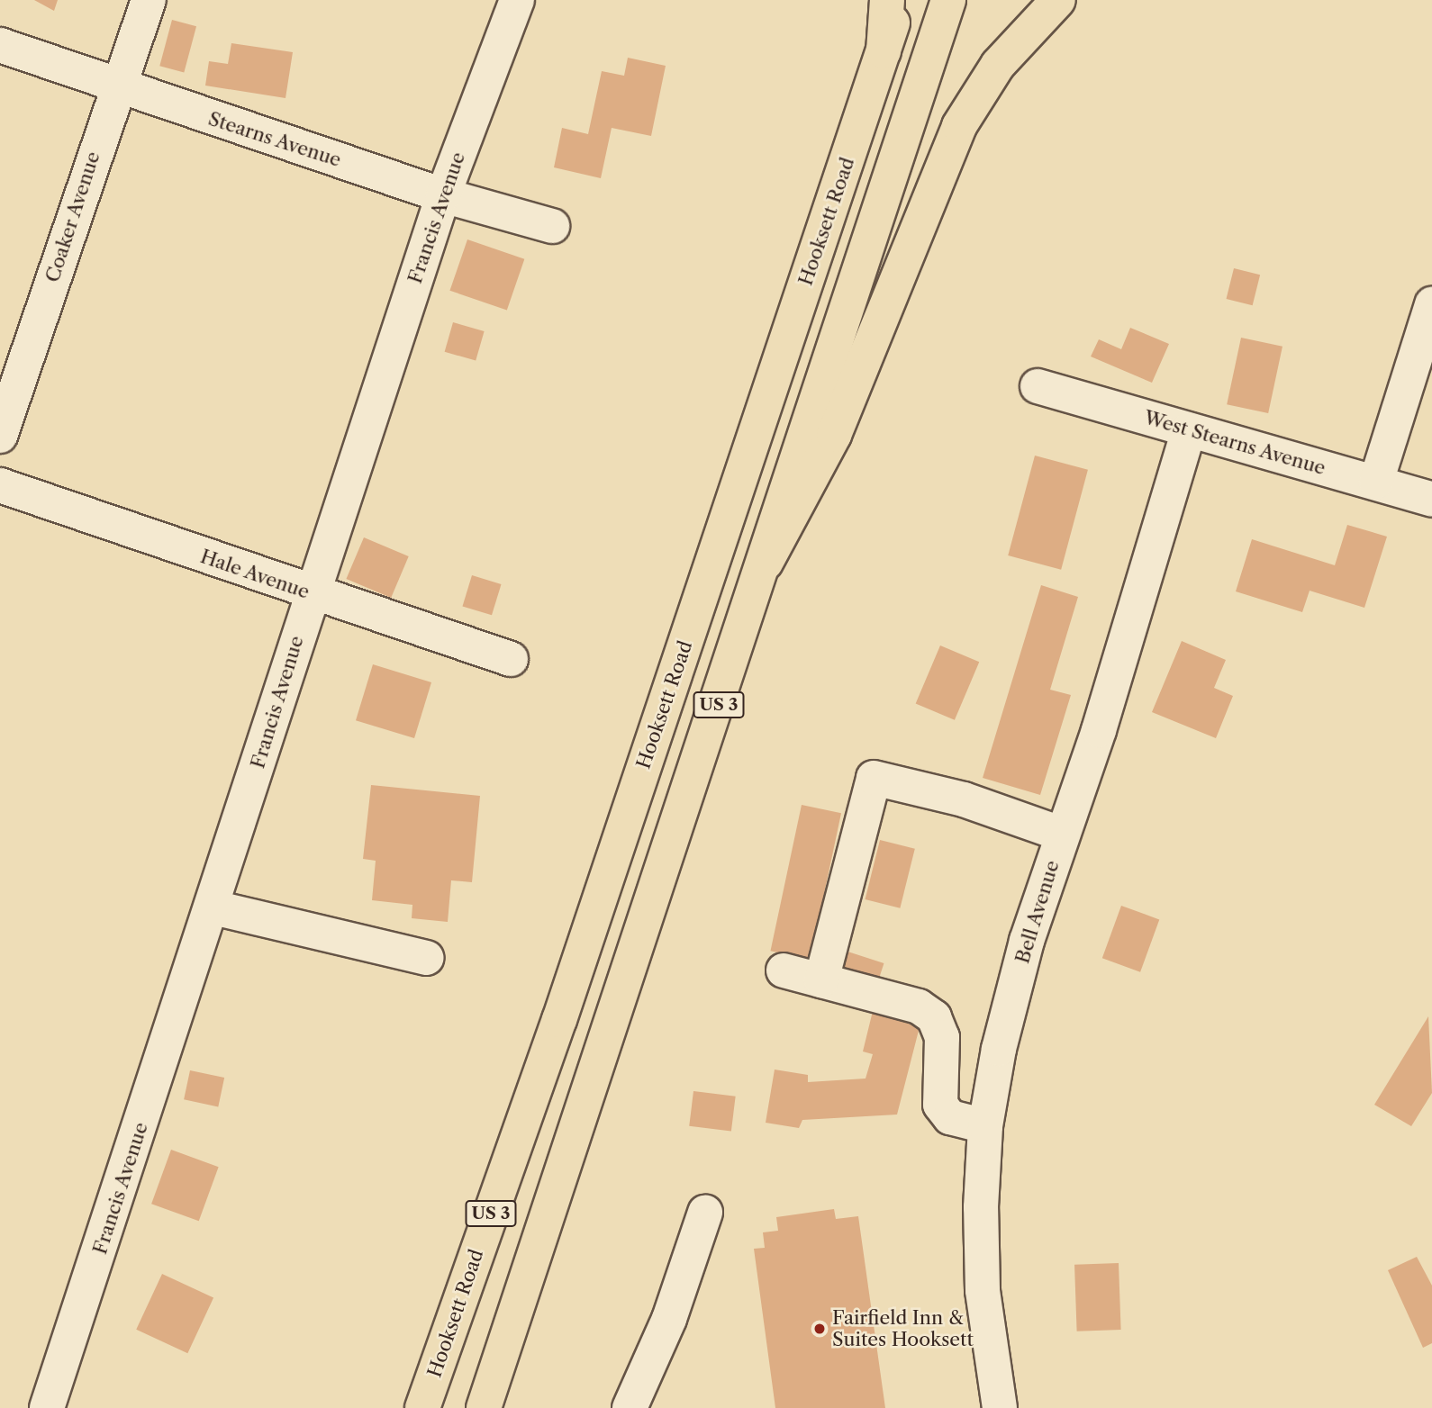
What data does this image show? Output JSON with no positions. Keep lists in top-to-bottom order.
{
  "streets": {
    "main road": ["Hooksett Road", "US 3"],
    "street": [
      "Stearns Avenue",
      "Coaker Avenue",
      "Francis Avenue",
      "West Stearns Avenue",
      "Hale Avenue",
      "Bell Avenue"
    ]
  },
  "crossings": [
    ["Stearns Avenue", "Coaker Avenue"],
    ["Stearns Avenue", "Francis Avenue"],
    ["Francis Avenue", "Hale Avenue"],
    ["West Stearns Avenue", "Bell Avenue"]
  ],
  "places": ["Fairfield Inn & Suites Hooksett"]
}
